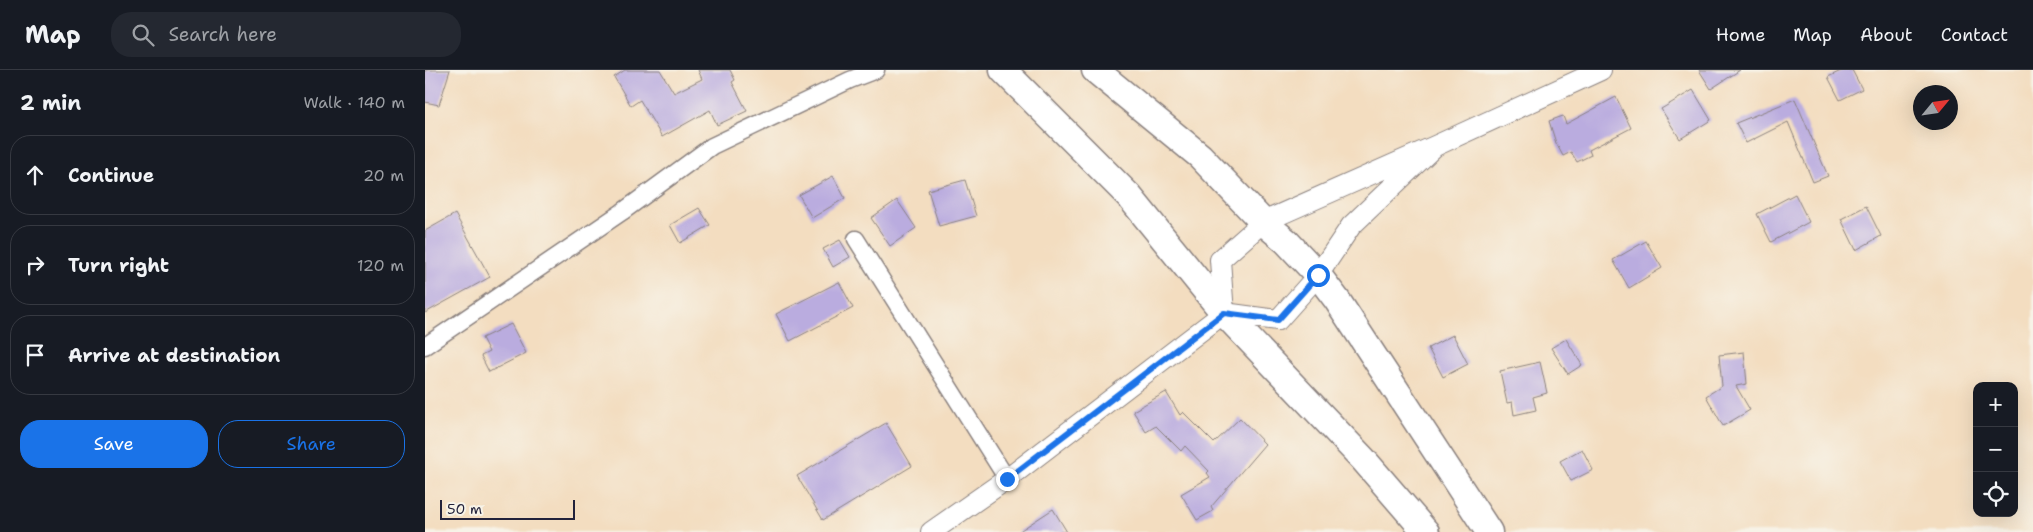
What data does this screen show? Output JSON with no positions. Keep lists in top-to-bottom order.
{
  "scale_bar": "50 m",
  "north": "top right",
  "page": {
    "header": "Map",
    "search": "Search here",
    "nav": [
      "Home",
      "Map",
      "About",
      "Contact"
    ],
    "heading": ["2 min", "Walk · 140 m"],
    "list": [
      ["Continue", "20 m"],
      ["Turn right", "120 m"],
      "Arrive at destination"
    ],
    "map_buttons": ["+", "−"],
    "buttons": ["Save", "Share"],
    "scale": "50 m"
  }
}
